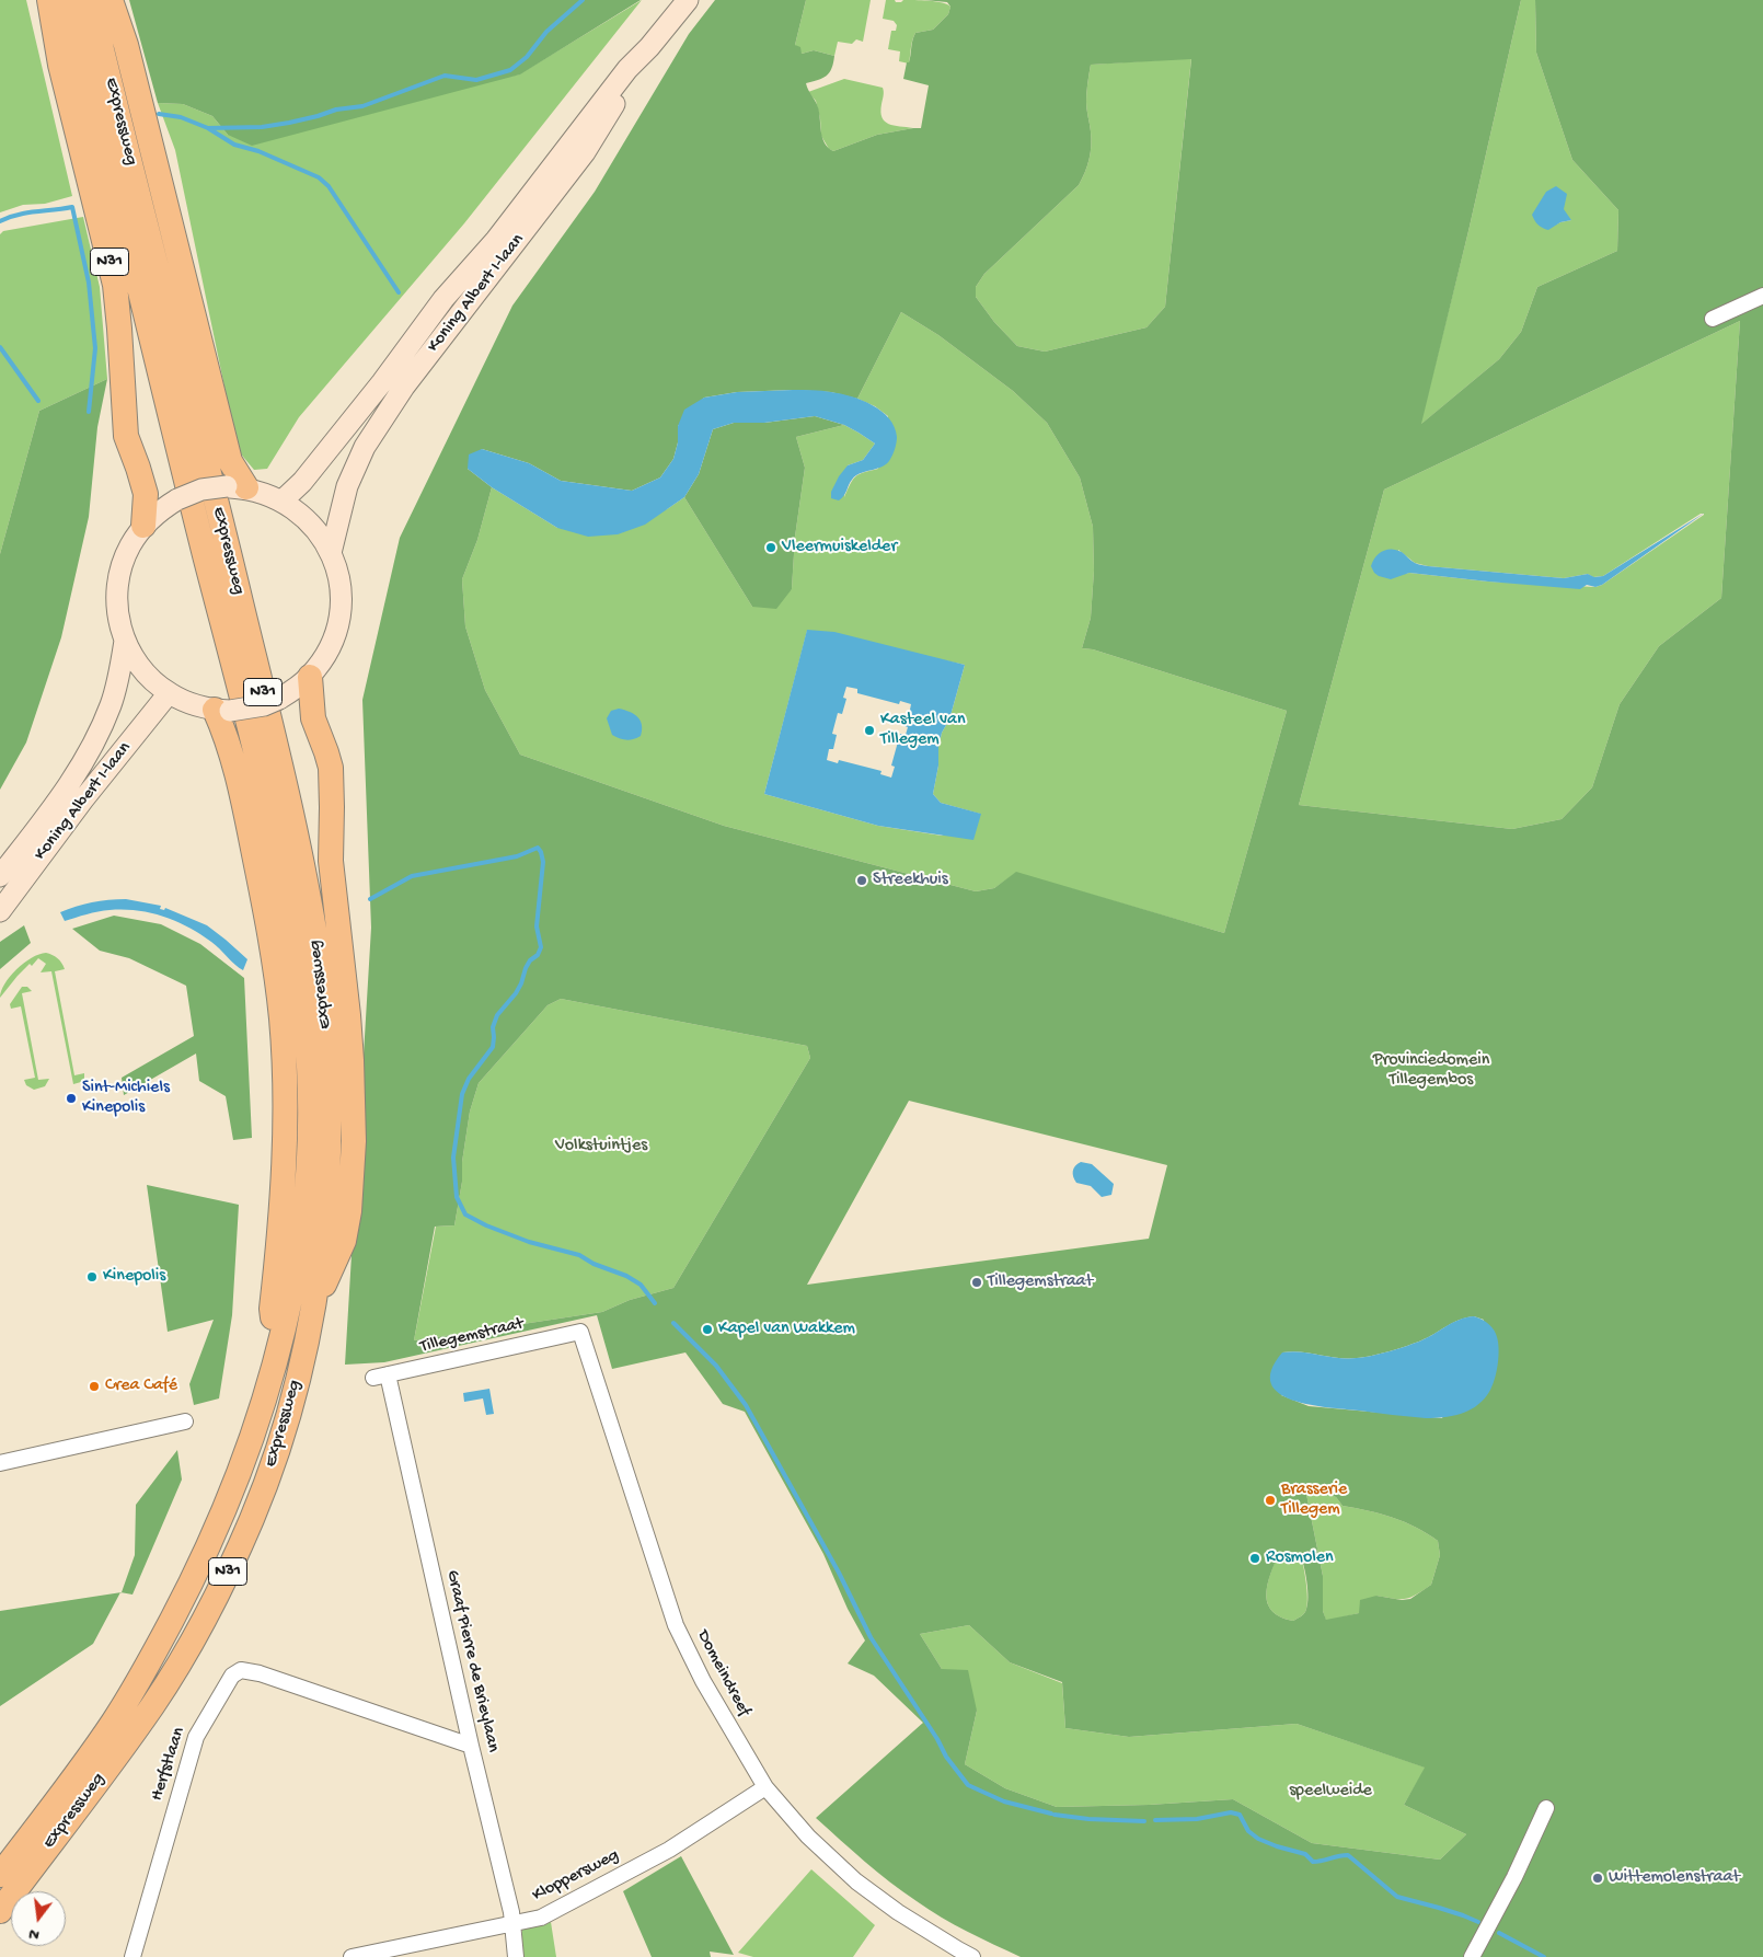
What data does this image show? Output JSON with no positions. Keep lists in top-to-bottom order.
{
  "streets": {
    "highway": ["Expressweg", "N31"],
    "main road": ["Koning Albert I-laan"],
    "street": [
      "Tillegemstraat",
      "Graaf Pierre de Brieylaan",
      "Domeindreef",
      "Herfstlaan",
      "Kloppersweg"
    ]
  },
  "crossings": [
    ["Expressweg", "N31"],
    ["N31", "Koning Albert I-laan"],
    ["Tillegemstraat", "Graaf Pierre de Brieylaan"],
    ["Tillegemstraat", "Domeindreef"],
    ["Graaf Pierre de Brieylaan", "Herfstlaan"],
    ["Graaf Pierre de Brieylaan", "Kloppersweg"],
    ["Domeindreef", "Kloppersweg"]
  ],
  "parks": ["Provinciedomein Tillegembos", "Volkstuintjes", "speelweide"],
  "places": [
    "Vleermuiskelder",
    "Kasteel van Tillegem",
    "Streekhuis",
    "Sint-Michiels Kinepolis",
    "Kinepolis",
    "Tillegemstraat",
    "Kapel van Wakkem",
    "Crea Café",
    "Brasserie Tillegem",
    "Rosmolen",
    "Wittemolenstraat"
  ],
  "north": "bottom"
}
